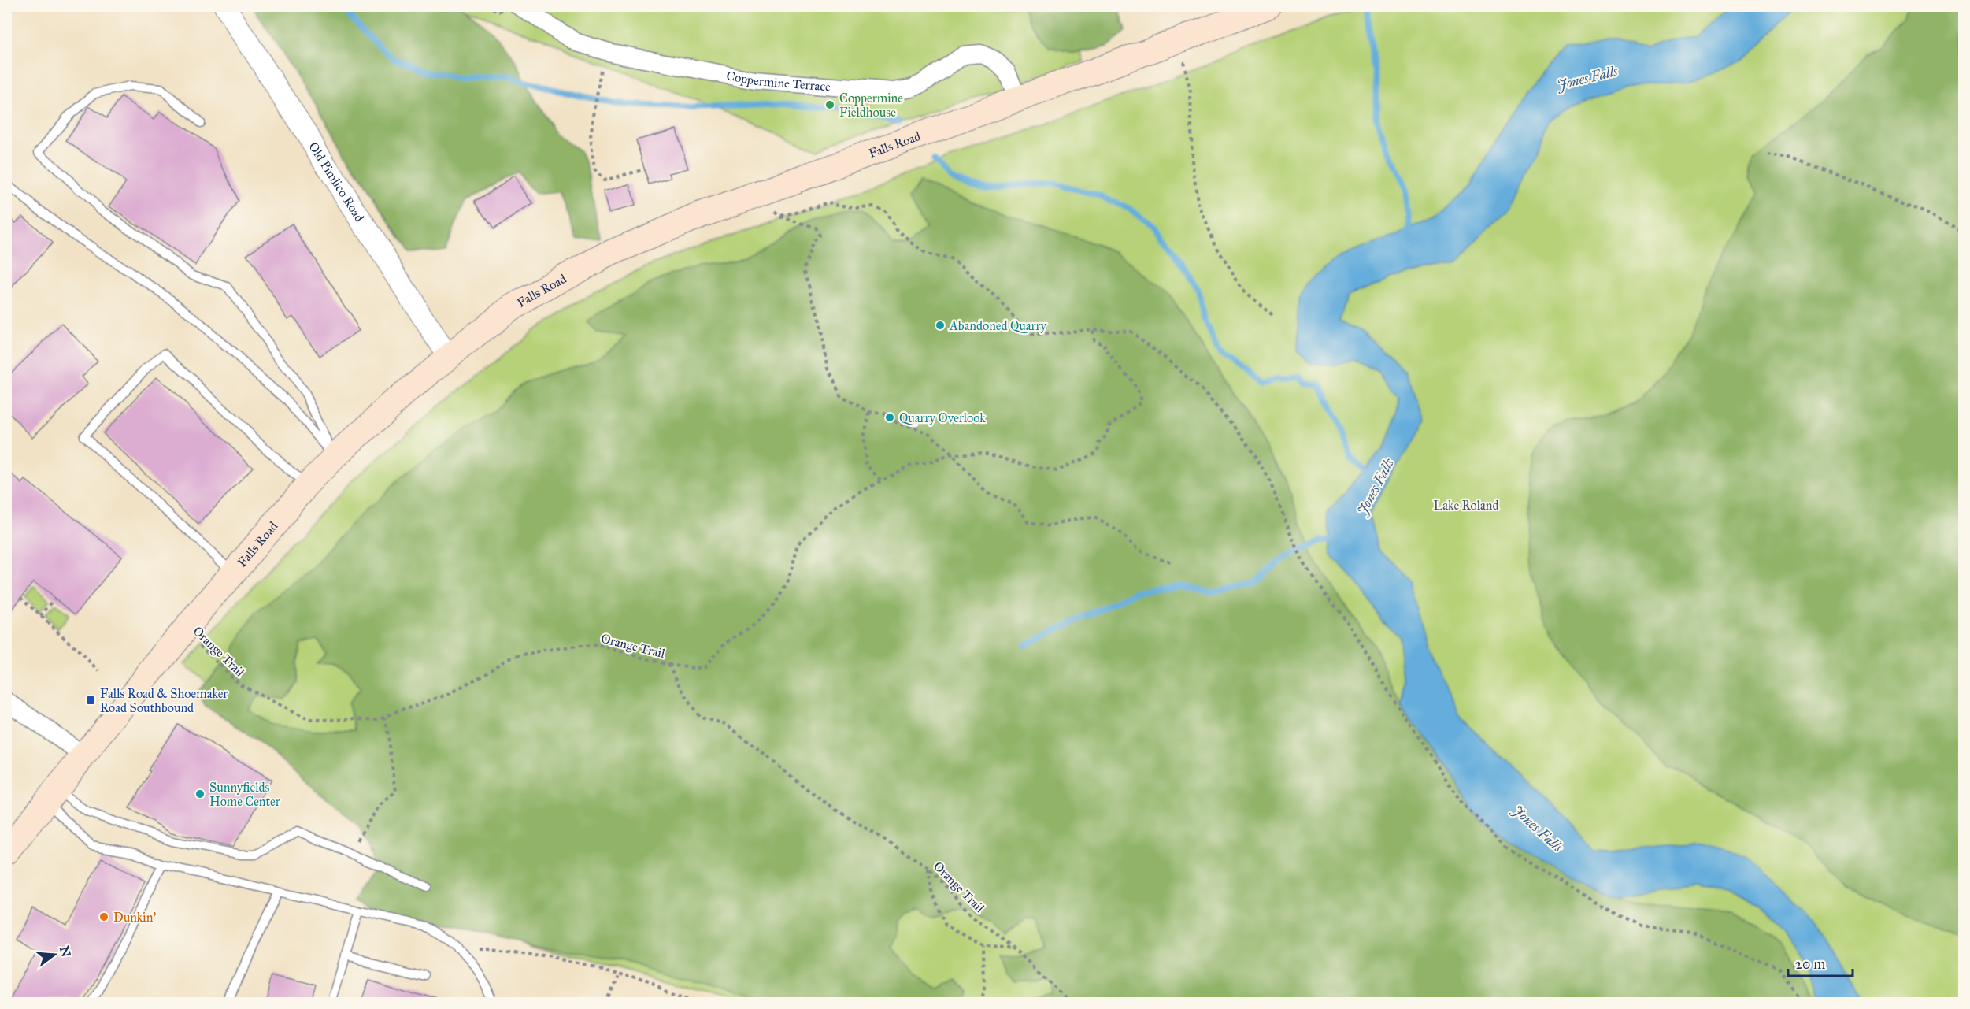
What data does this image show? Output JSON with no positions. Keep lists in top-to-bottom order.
{
  "streets": {
    "main road": ["Falls Road"],
    "street": ["Coppermine Terrace", "Old Pimlico Road"],
    "path": ["Orange Trail"]
  },
  "crossings": [
    ["Coppermine Terrace", "Falls Road"],
    ["Falls Road", "Old Pimlico Road"],
    ["Falls Road", "Orange Trail"]
  ],
  "water": ["Jones Falls"],
  "parks": ["Lake Roland"],
  "places": {
    "other": [
      "Coppermine Fieldhouse",
      "Abandoned Quarry",
      "Quarry Overlook",
      "Sunnyfields Home Center",
      "Dunkin'"
    ],
    "transit": ["Falls Road & Shoemaker Road Southbound"]
  },
  "scale_bar": "20 m",
  "north": "right"
}
